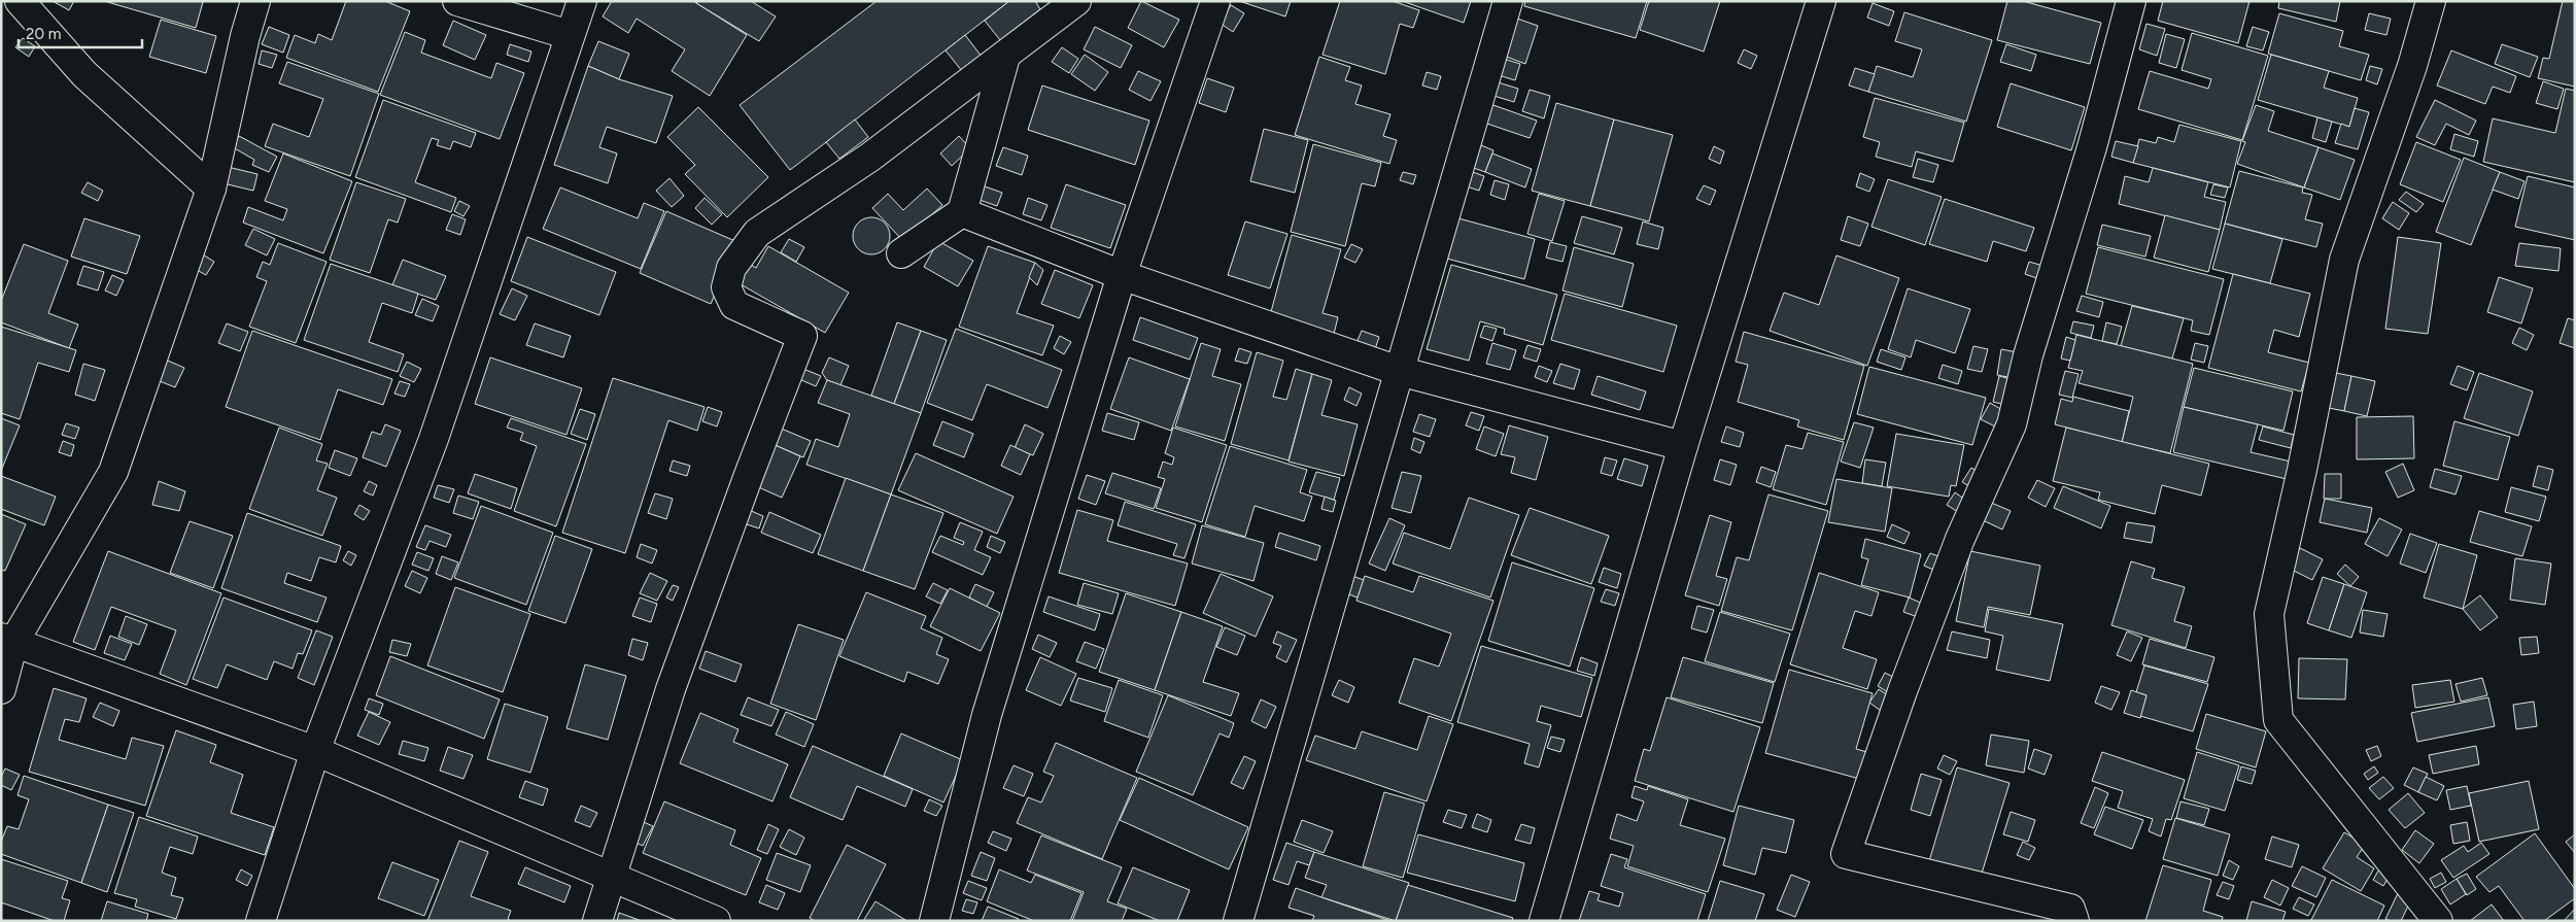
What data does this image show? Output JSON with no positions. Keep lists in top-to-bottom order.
{
  "scale_bar": "20 m"
}
